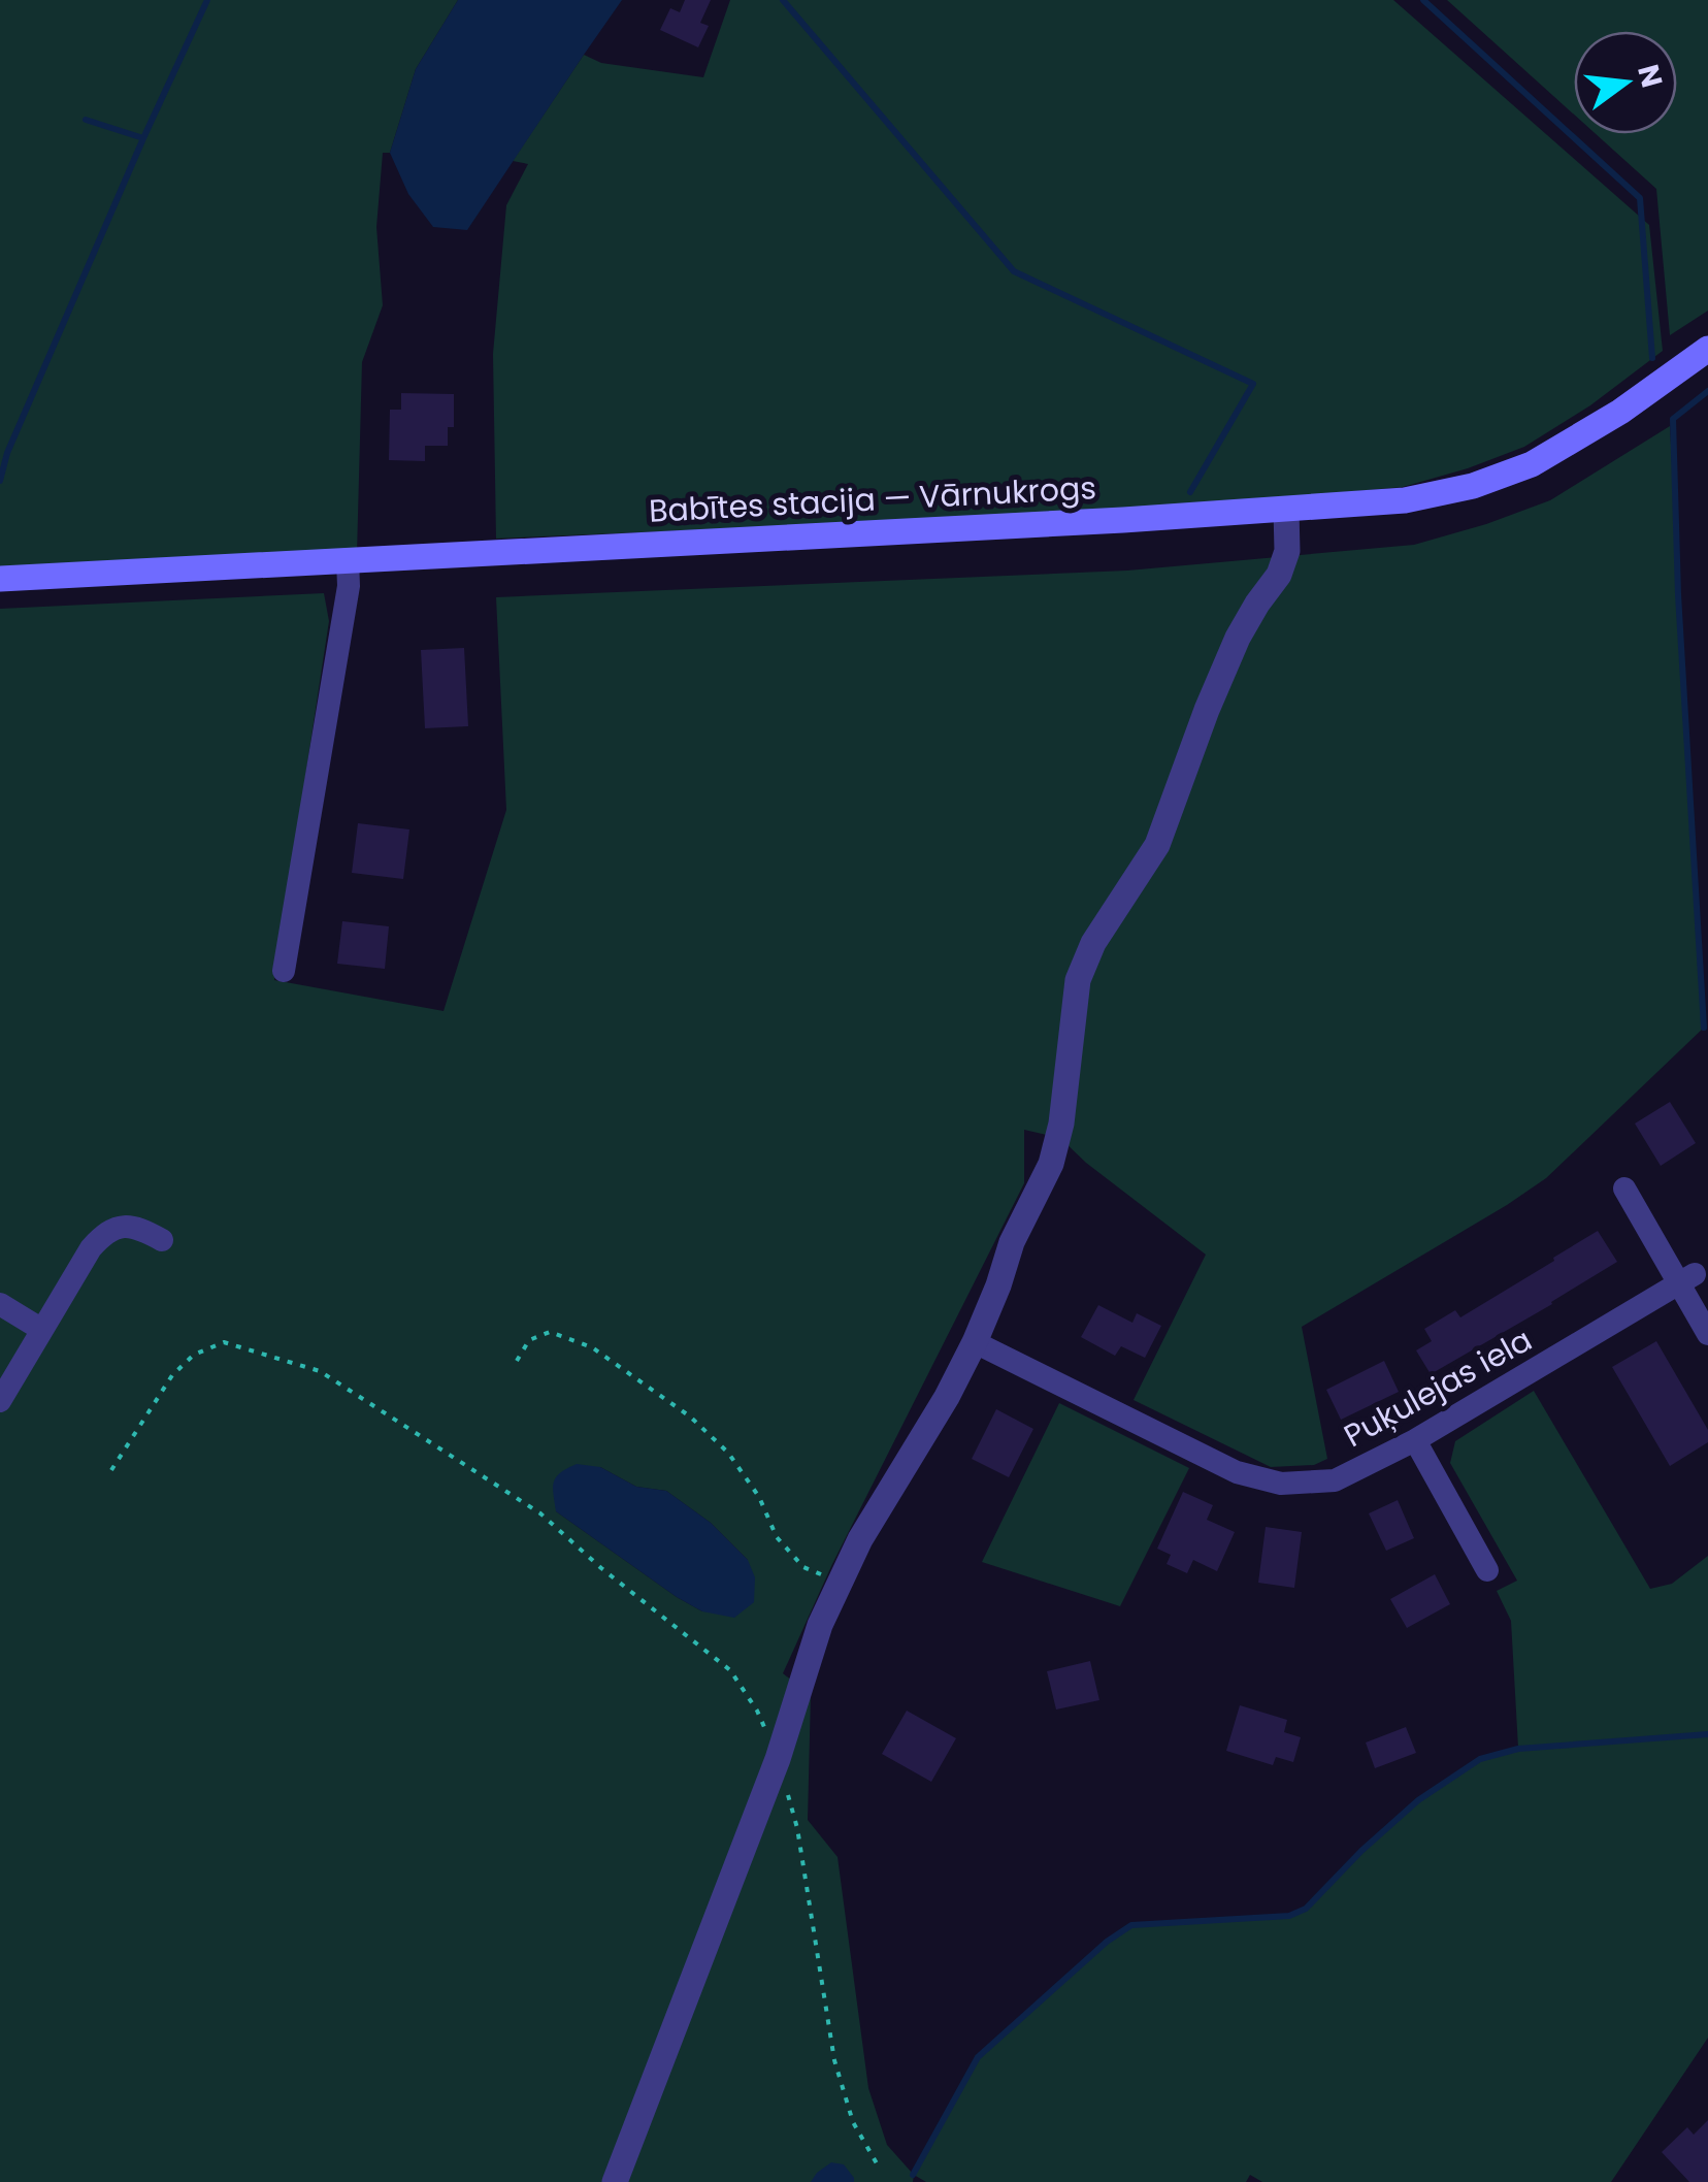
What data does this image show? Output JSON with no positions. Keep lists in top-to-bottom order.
{
  "streets": {
    "main road": ["Babītes stacija — Vārnukrogs"],
    "street": ["Puķulejas iela"]
  },
  "north": "right"
}
